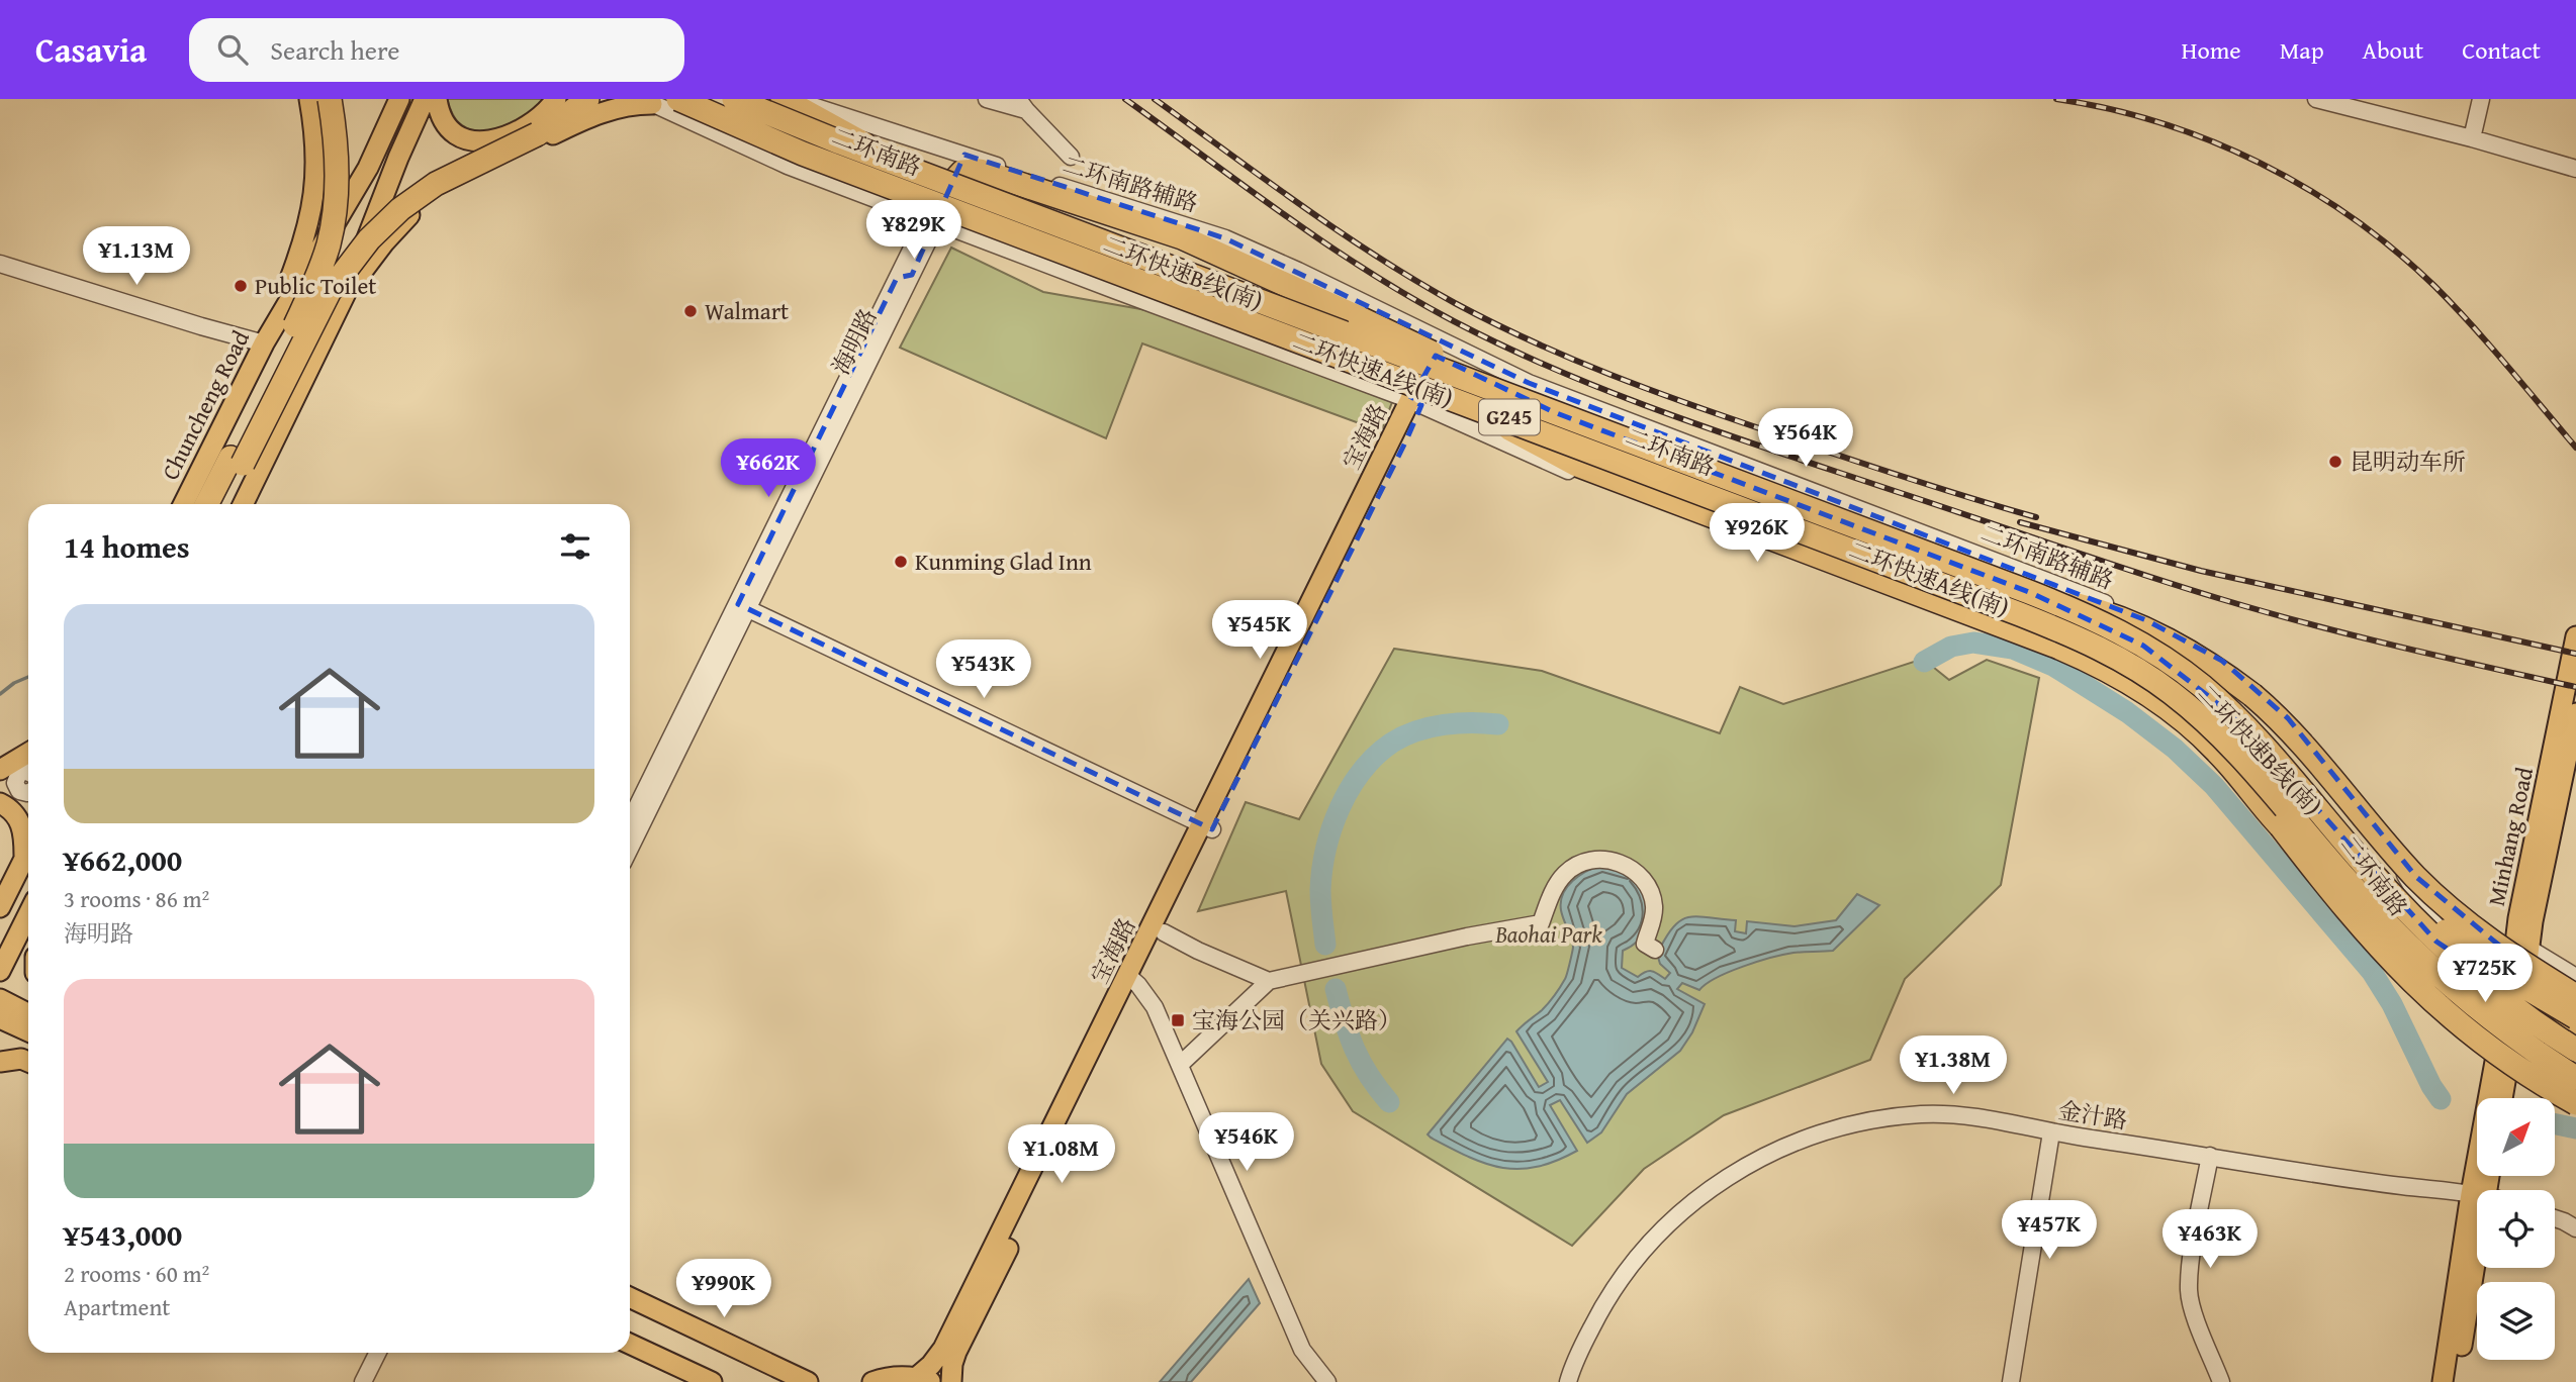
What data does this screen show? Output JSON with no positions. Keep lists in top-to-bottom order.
{
  "streets": {
    "highway": ["二环快速B线(南)", "二环快速A线(南)"],
    "main road": [
      "二环南路",
      "Chuncheng Road",
      "G245",
      "宝海路",
      "Minhang Road"
    ],
    "street": ["二环南路辅路", "海明路", "金汁路"]
  },
  "crossings": [
    ["二环南路", "二环南路辅路"],
    ["二环南路", "二环快速B线(南)"],
    ["二环南路", "海明路"],
    ["二环南路", "宝海路"],
    ["二环南路", "Minhang Road"],
    ["二环南路辅路", "海明路"],
    ["二环南路辅路", "Minhang Road"],
    ["二环快速B线(南)", "海明路"]
  ],
  "parks": ["Baohai Park"],
  "places": {
    "other": [
      "Public Toilet",
      "Walmart",
      "昆明动车所",
      "Kunming Glad Inn"
    ],
    "transit": ["宝海公园（关兴路）"]
  },
  "north": "top right",
  "page": {
    "header": "Casavia",
    "search": "Search here",
    "nav": [
      "Home",
      "Map",
      "About",
      "Contact"
    ],
    "price": [
      "¥829K",
      "¥1.13M",
      "¥564K",
      "¥662K",
      "¥926K",
      "¥545K",
      "¥543K",
      "¥725K",
      "¥1.38M",
      "¥546K",
      "¥1.08M",
      "¥457K",
      "¥463K",
      "¥990K"
    ],
    "heading": "14 homes",
    "list": [
      {
        "name": "¥662,000",
        "note": "3 rooms · 86 m² · 海明路"
      },
      {
        "name": "¥543,000",
        "note": "2 rooms · 60 m² · Apartment"
      }
    ]
  }
}
